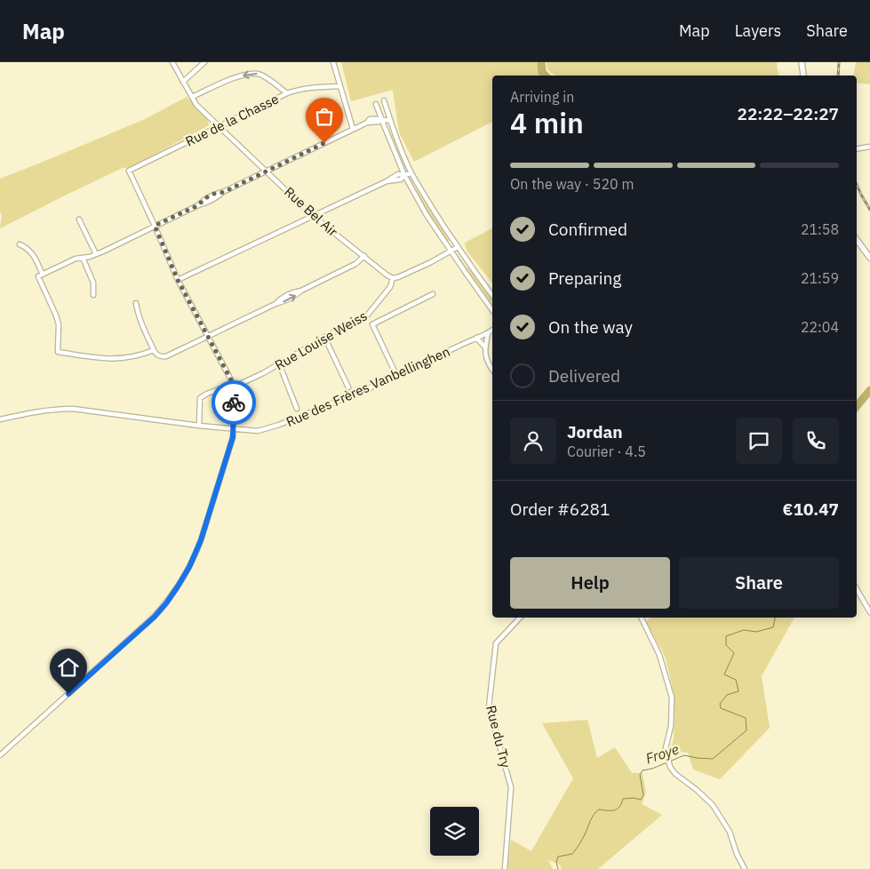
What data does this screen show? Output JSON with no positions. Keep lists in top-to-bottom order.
{
  "streets": {
    "street": [
      "Rue de la Chasse",
      "Rue Bel Air",
      "Rue Louise Weiss",
      "Rue des Frères Vanbellinghen",
      "Rue du Try"
    ]
  },
  "crossings": [
    ["Rue de la Chasse", "Rue Bel Air"],
    ["Rue Bel Air", "Rue Louise Weiss"],
    ["Rue Louise Weiss", "Rue des Frères Vanbellinghen"]
  ],
  "water": ["Froye"],
  "page": {
    "header": "Map",
    "nav": ["Map", "Layers", "Share"],
    "heading": ["4 min", "Arriving in", "22:22–22:27"],
    "panel": [
      "Jordan",
      "Courier · 4.5",
      "Order #6281",
      "€10.47"
    ],
    "bar": "On the way · 520 m",
    "list": [
      ["Confirmed", "21:58"],
      ["Preparing", "21:59"],
      ["On the way", "22:04"],
      "Delivered"
    ],
    "buttons": ["Help", "Share"]
  }
}
